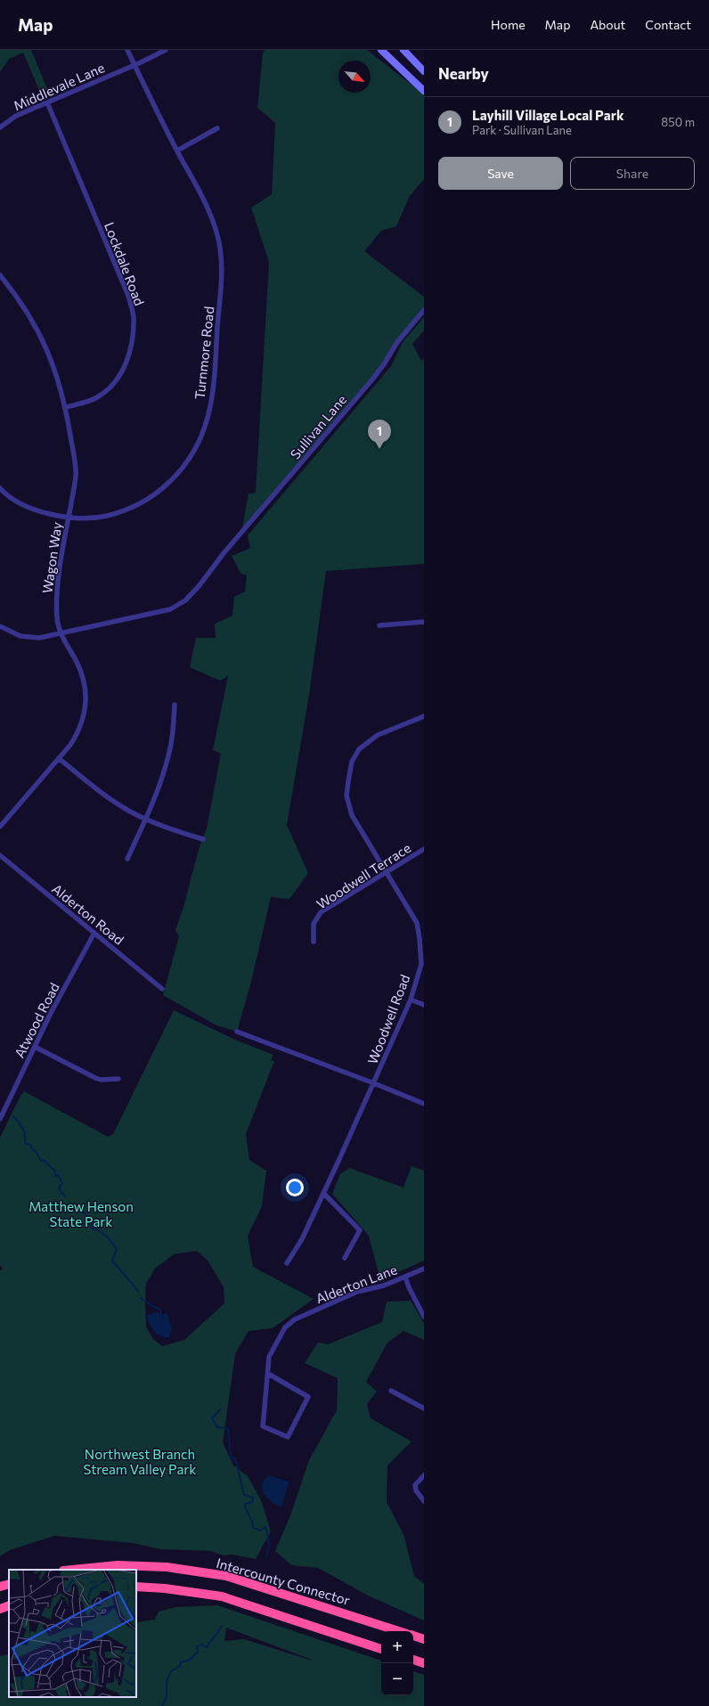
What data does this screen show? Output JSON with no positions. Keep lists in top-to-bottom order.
{
  "streets": {
    "highway": ["Intercounty Connector"],
    "street": [
      "Middlevale Lane",
      "Lockdale Road",
      "Turnmore Road",
      "Sullivan Lane",
      "Wagon Way",
      "Woodwell Terrace",
      "Alderton Road",
      "Woodwell Road",
      "Atwood Road",
      "Alderton Lane"
    ]
  },
  "crossings": [
    ["Middlevale Lane", "Lockdale Road"],
    ["Middlevale Lane", "Turnmore Road"],
    ["Lockdale Road", "Wagon Way"],
    ["Turnmore Road", "Wagon Way"],
    ["Sullivan Lane", "Wagon Way"],
    ["Woodwell Terrace", "Woodwell Road"],
    ["Alderton Road", "Atwood Road"]
  ],
  "parks": ["Matthew Henson State Park", "Northwest Branch Stream Valley Park"],
  "north": "bottom right",
  "page": {
    "header": "Map",
    "nav": [
      "Home",
      "Map",
      "About",
      "Contact"
    ],
    "heading": "Nearby",
    "list": [
      {
        "mark": "1",
        "name": "Layhill Village Local Park",
        "note": "Park · Sullivan Lane",
        "value": "850 m"
      }
    ],
    "buttons": ["Save", "Share"],
    "pins": "1",
    "map_buttons": ["+", "−"]
  }
}
